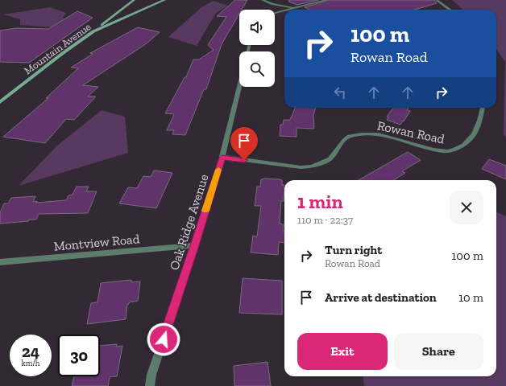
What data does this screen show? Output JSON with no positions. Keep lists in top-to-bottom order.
{
  "streets": {
    "main road": ["Mountain Avenue"],
    "street": ["Rowan Road", "Oak Ridge Avenue", "Montview Road"]
  },
  "crossings": [
    ["Rowan Road", "Oak Ridge Avenue"],
    ["Oak Ridge Avenue", "Montview Road"]
  ],
  "page": {
    "turn": ["100 m", "Rowan Road"],
    "heading": ["1 min", "110 m · 22:37"],
    "list": [
      {
        "name": "Turn right",
        "note": "Rowan Road",
        "value": "100 m"
      },
      {
        "name": "Arrive at destination",
        "value": "10 m"
      }
    ],
    "buttons": ["Exit", "Share"],
    "speed": "24 km/h",
    "limit": "30"
  }
}
